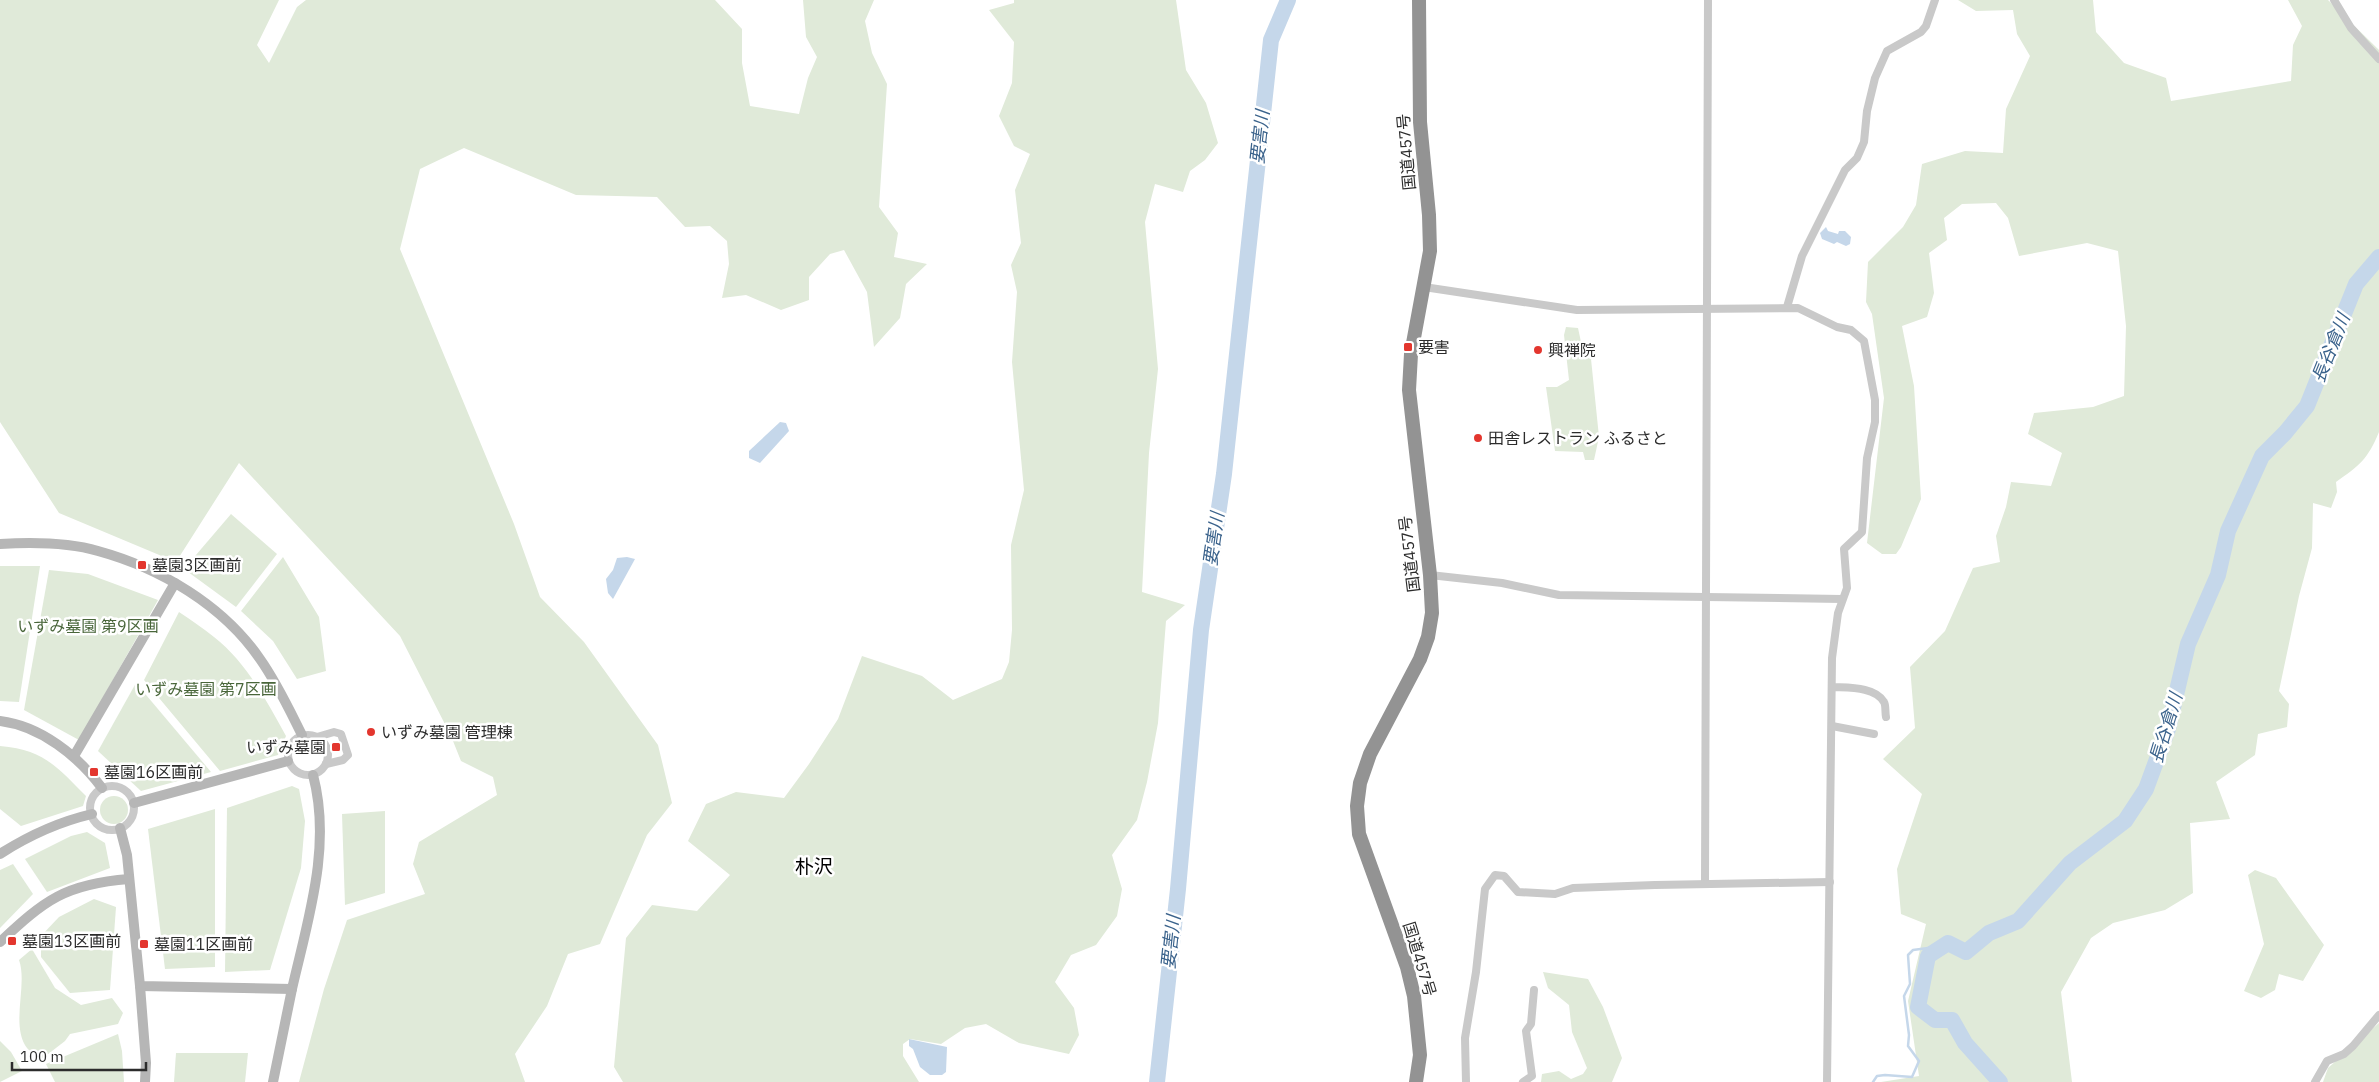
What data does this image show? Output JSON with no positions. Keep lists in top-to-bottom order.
{
  "streets": {
    "highway": ["国道457号"]
  },
  "districts": ["朴沢"],
  "water": ["要害川", "長谷倉川"],
  "parks": ["いずみ墓園 第9区画", "いずみ墓園 第7区画"],
  "places": {
    "transit": [
      "要害",
      "墓園3区画前",
      "いずみ墓園",
      "墓園16区画前",
      "墓園13区画前",
      "墓園11区画前"
    ],
    "other": ["興禅院", "田舎レストラン ふるさと", "いずみ墓園 管理棟"]
  },
  "scale_bar": "100 m"
}
